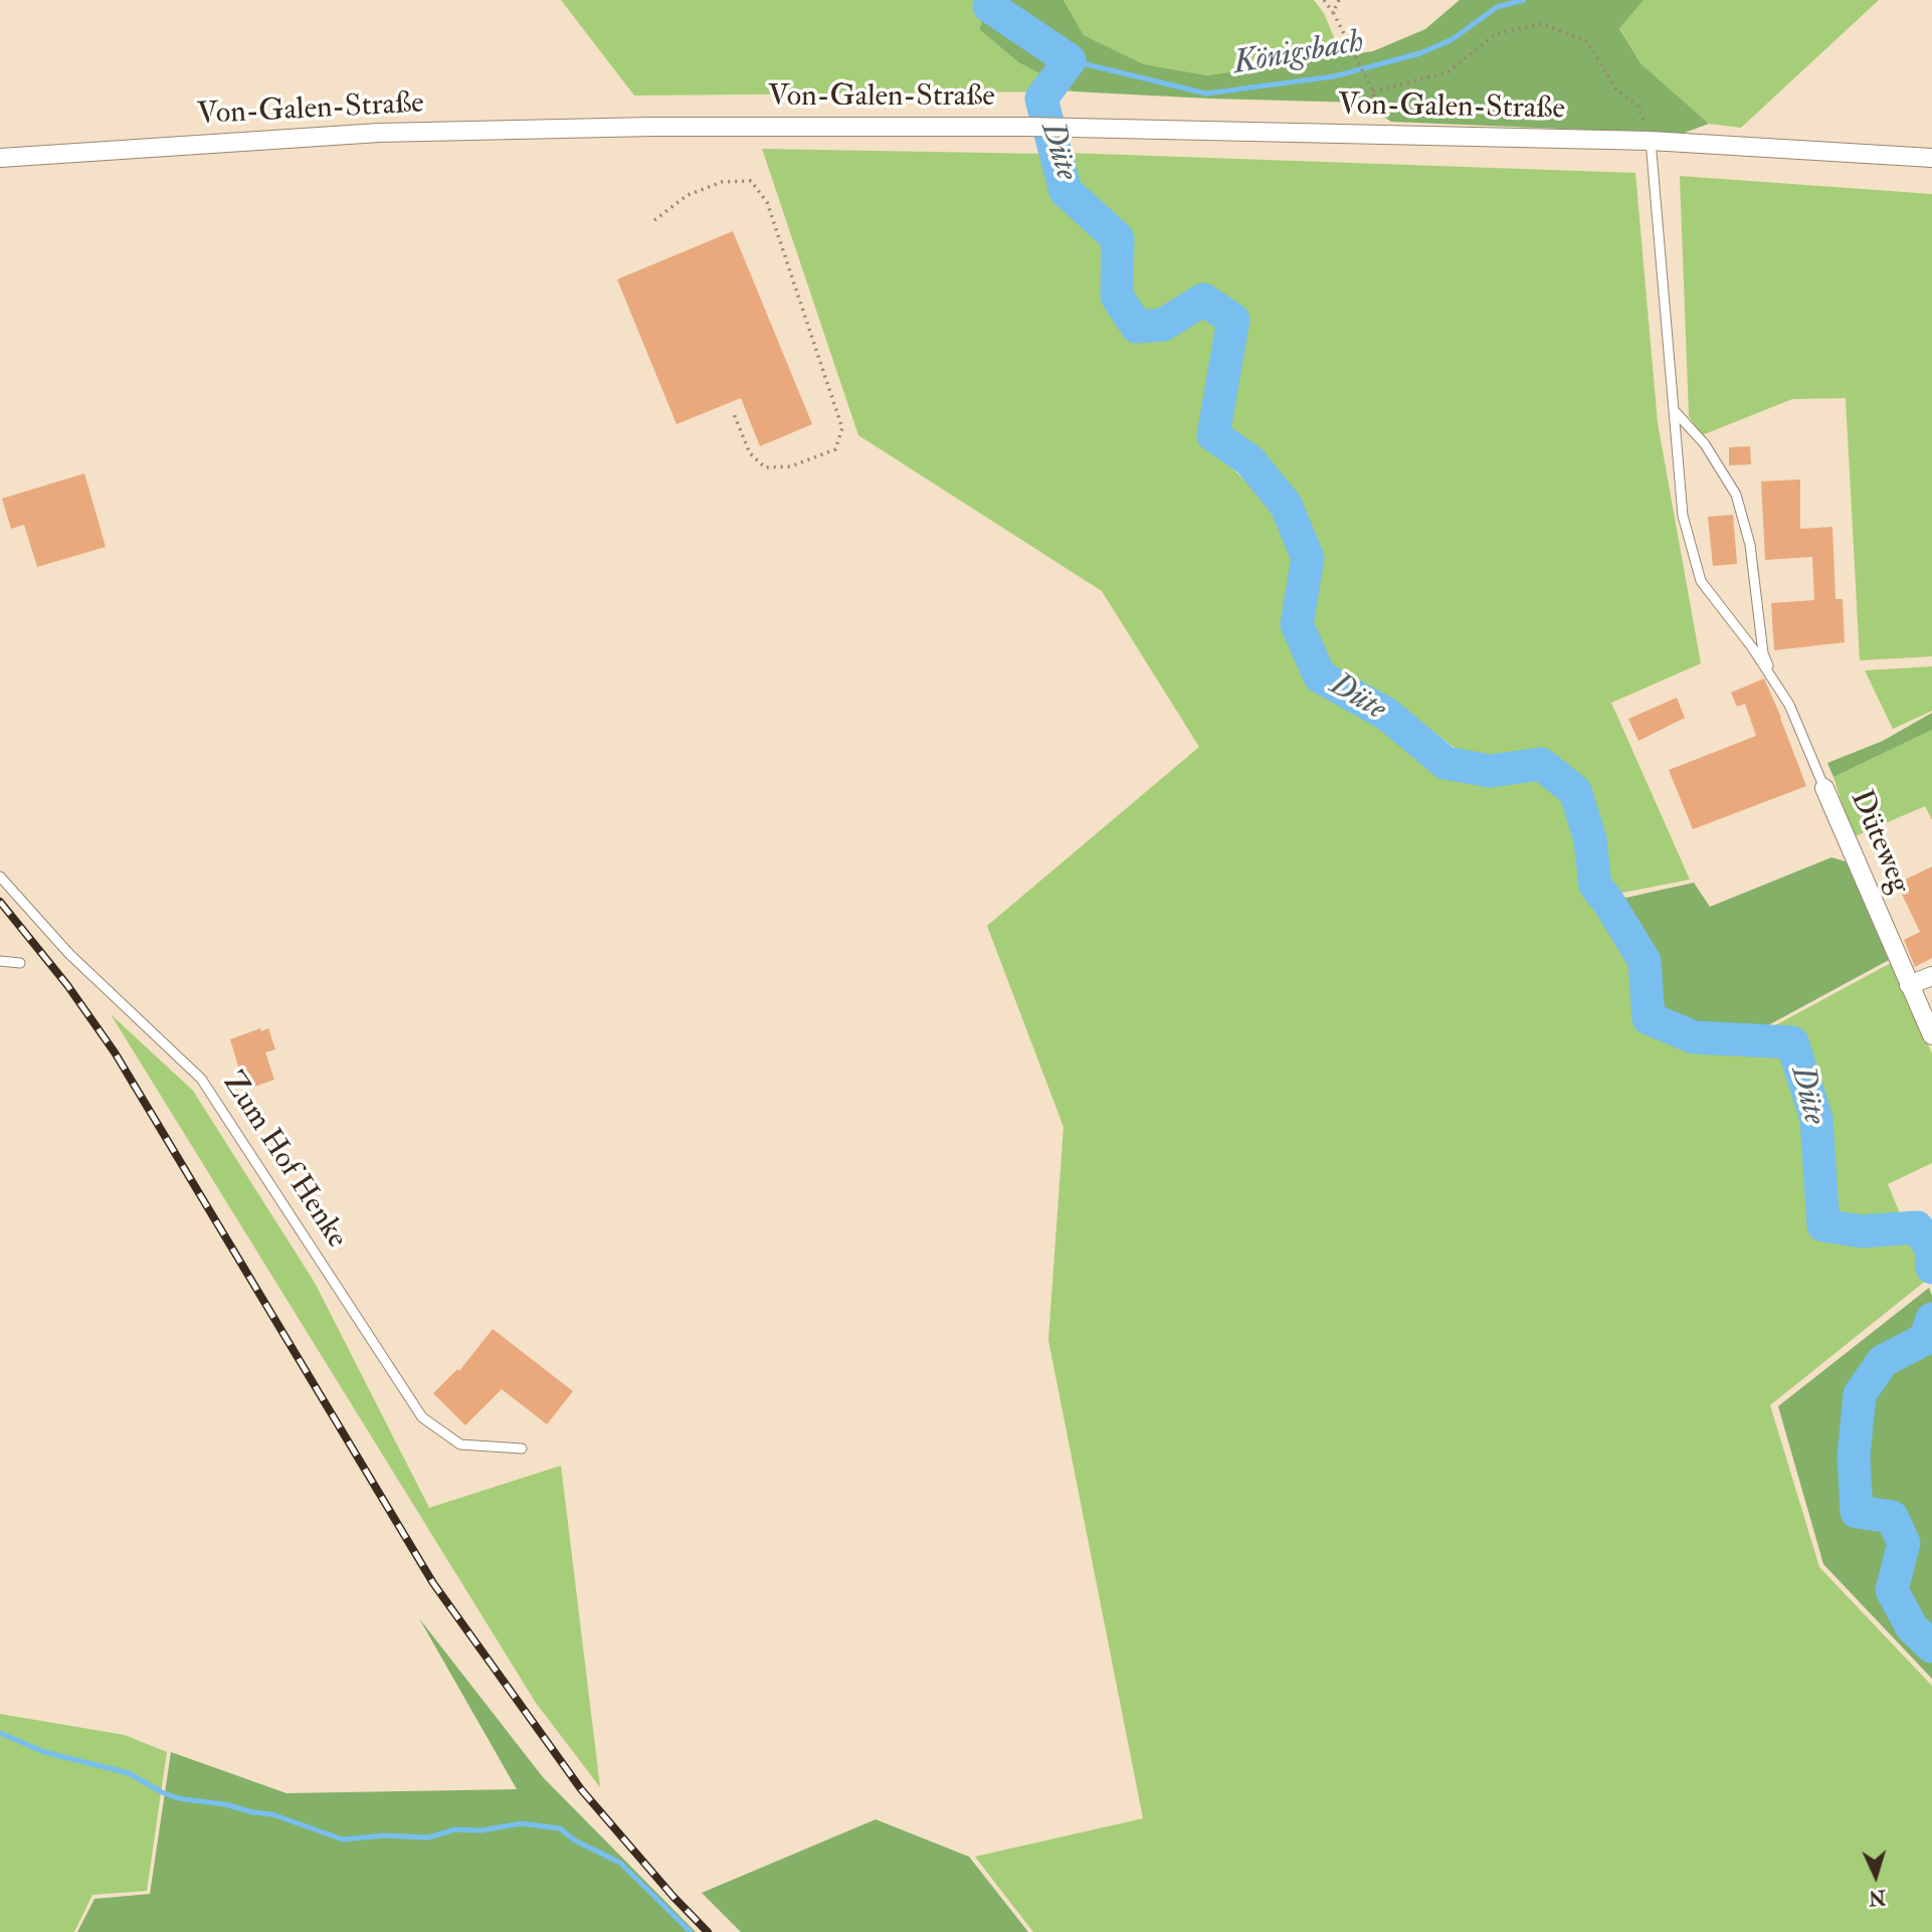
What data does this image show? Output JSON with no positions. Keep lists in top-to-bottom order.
{
  "streets": {
    "street": ["Von-Galen-Straße", "Düteweg"],
    "lane": ["Zum Hof Henke"]
  },
  "water": ["Königsbach", "Düte"],
  "north": "bottom"
}
